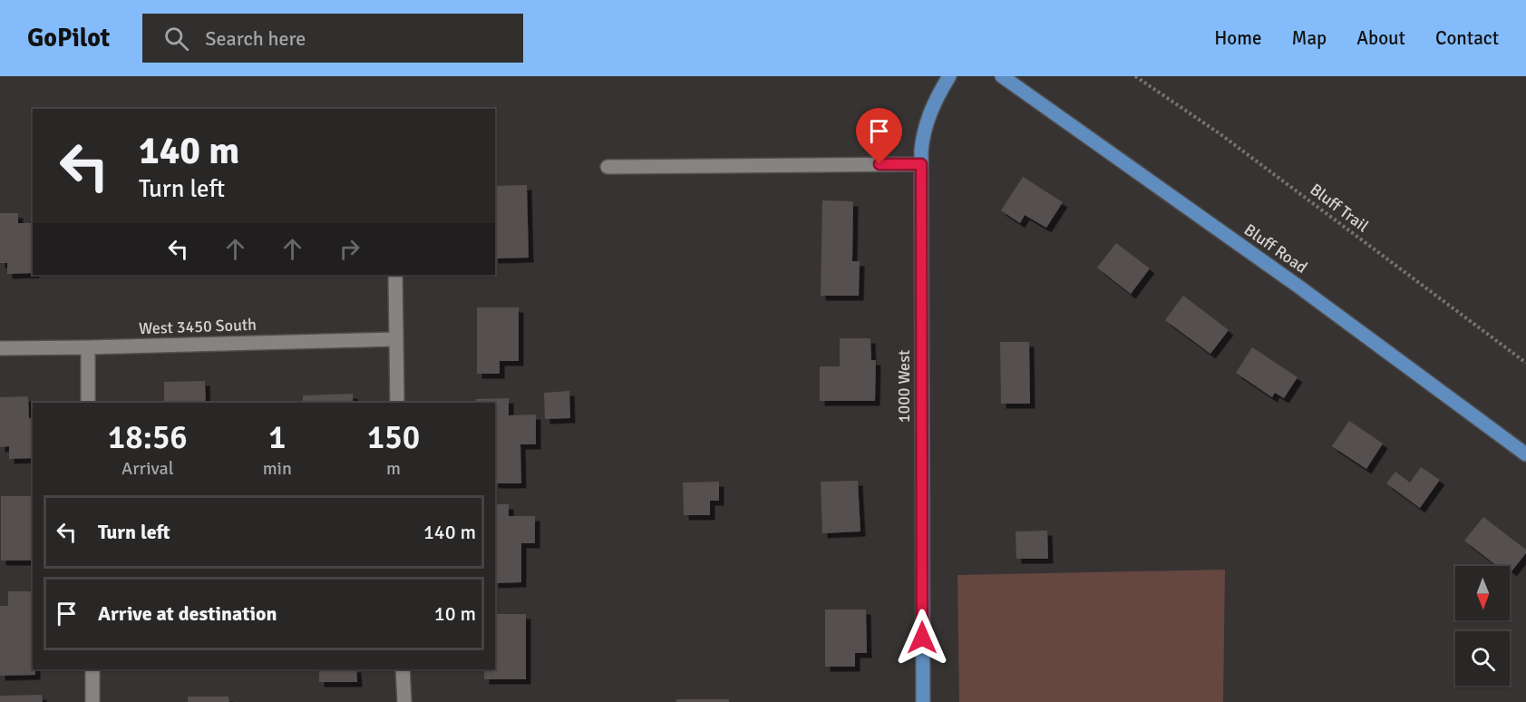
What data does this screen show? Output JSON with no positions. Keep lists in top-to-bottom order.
{
  "streets": {
    "main road": ["Bluff Road", "1000 West"],
    "street": ["West 3450 South"],
    "path": ["Bluff Trail"]
  },
  "north": "bottom",
  "page": {
    "header": "GoPilot",
    "search": "Search here",
    "nav": [
      "Home",
      "Map",
      "About",
      "Contact"
    ],
    "turn": ["140 m", "Turn left"],
    "eta": [
      "18:56",
      "Arrival",
      "1",
      "min",
      "150",
      "m"
    ],
    "list": [
      {
        "name": "Turn left",
        "value": "140 m"
      },
      {
        "name": "Arrive at destination",
        "value": "10 m"
      }
    ]
  }
}
